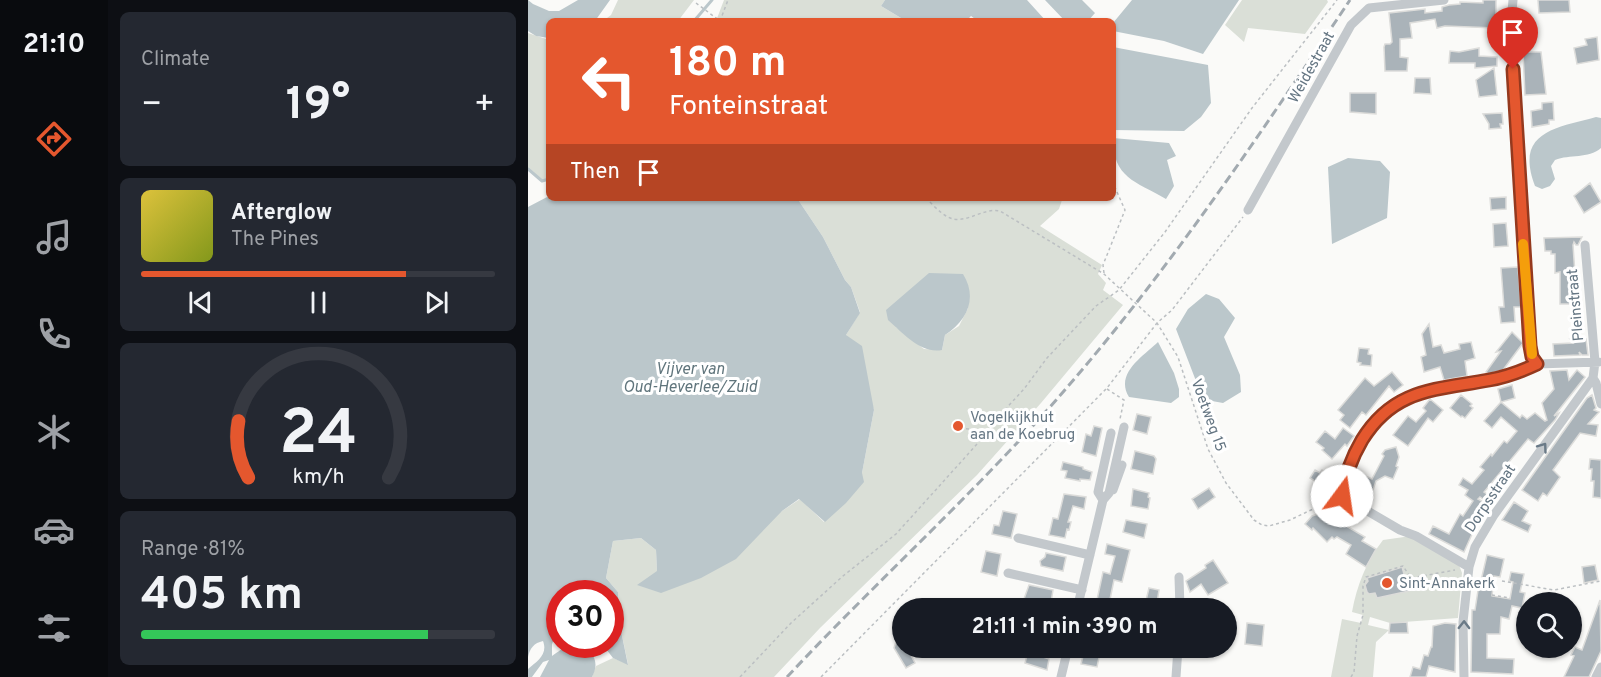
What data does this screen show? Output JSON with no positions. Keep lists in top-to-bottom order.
{
  "streets": {
    "street": ["Weidestraat", "Pleinstraat", "Dorpsstraat"],
    "path": ["Voetweg 15"]
  },
  "crossings": [
    ["Pleinstraat", "Dorpsstraat"]
  ],
  "one_way": ["Dorpsstraat"],
  "water": ["Vijver van Oud-Heverlee/Zuid"],
  "places": ["Vogelkijkhut aan de Koebrug", "Sint-Annakerk"],
  "page": {
    "tabs": "21:10",
    "tile": [
      "Climate",
      ["Range · 81%", "405 km"]
    ],
    "turn": ["180 m", "Fonteinstraat"],
    "heat": ["−", "19°", "+"],
    "then": "Then",
    "song": ["Afterglow", "The Pines"],
    "limit": "30",
    "trip": "21:11 · 1 min · 390 m",
    "gauge": ["24", "km/h"]
  }
}
